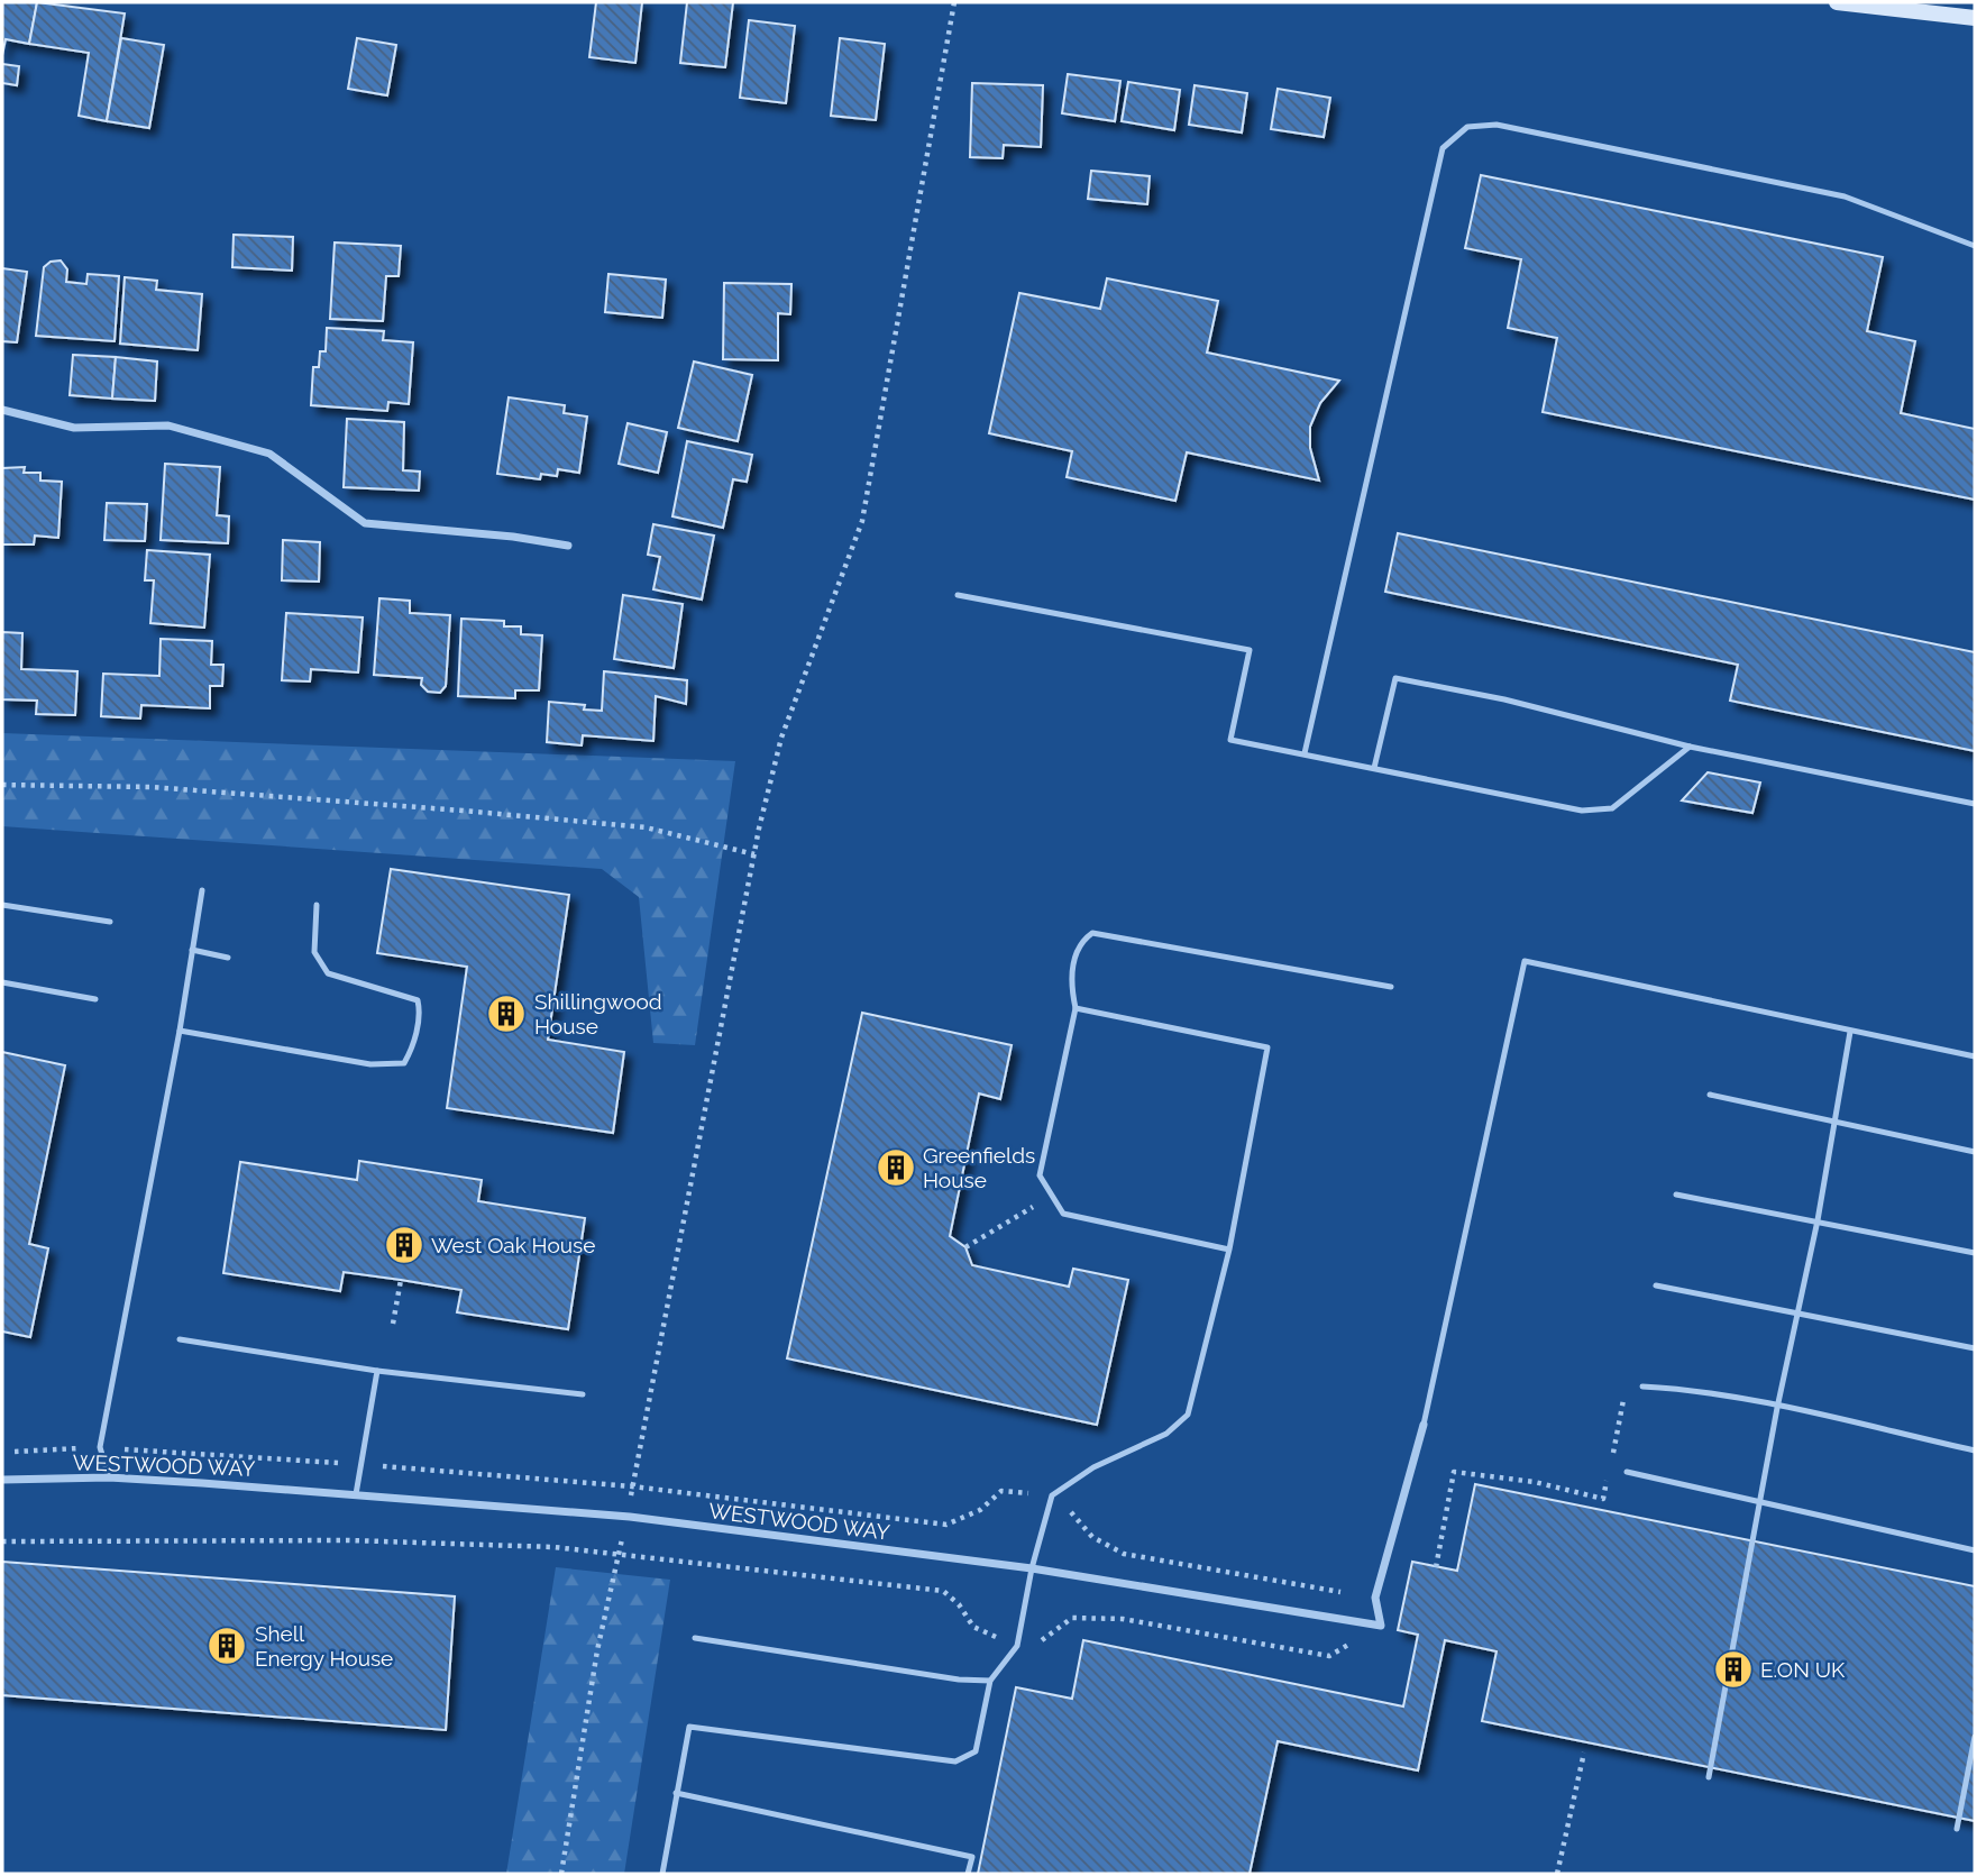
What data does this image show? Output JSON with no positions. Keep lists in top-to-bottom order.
{
  "streets": {
    "street": ["WESTWOOD WAY"]
  },
  "places": {
    "building": [
      "Shillingwood House",
      "Greenfields House",
      "West Oak House",
      "Shell Energy House",
      "E.ON UK"
    ]
  }
}
